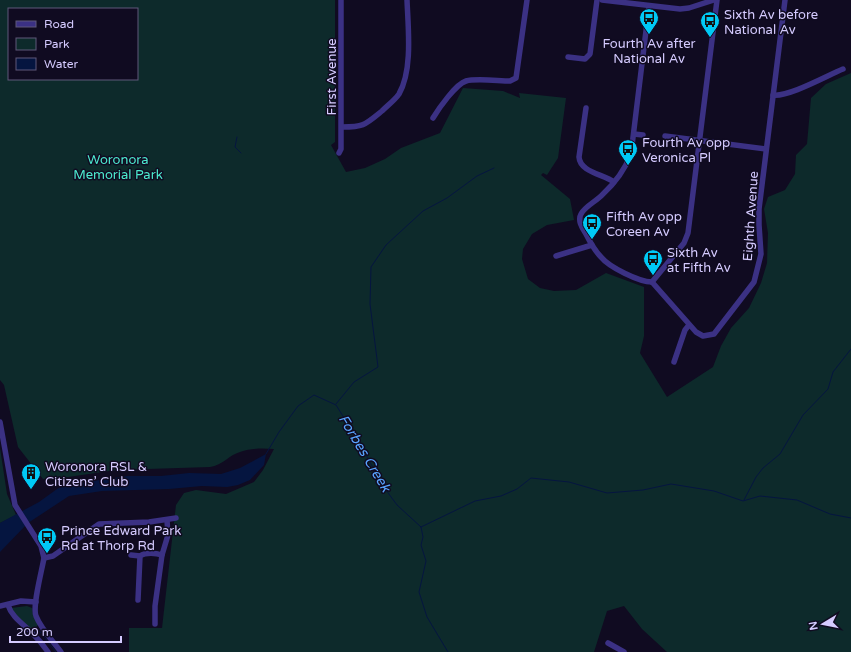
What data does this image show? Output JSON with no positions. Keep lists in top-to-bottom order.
{
  "streets": {
    "street": ["First Avenue", "Eighth Avenue"]
  },
  "water": ["Forbes Creek"],
  "parks": ["Woronora Memorial Park"],
  "places": {
    "bus stop": [
      "Fourth Av after National Av",
      "Sixth Av before National Av",
      "Fourth Av opp Veronica Pl",
      "Fifth Av opp Coreen Av",
      "Sixth Av at Fifth Av",
      "Prince Edward Park Rd at Thorp Rd"
    ],
    "building": ["Woronora RSL & Citizens’ Club"]
  },
  "legend": ["Road", "Park", "Water"],
  "scale_bar": "200 m",
  "north": "left"
}
